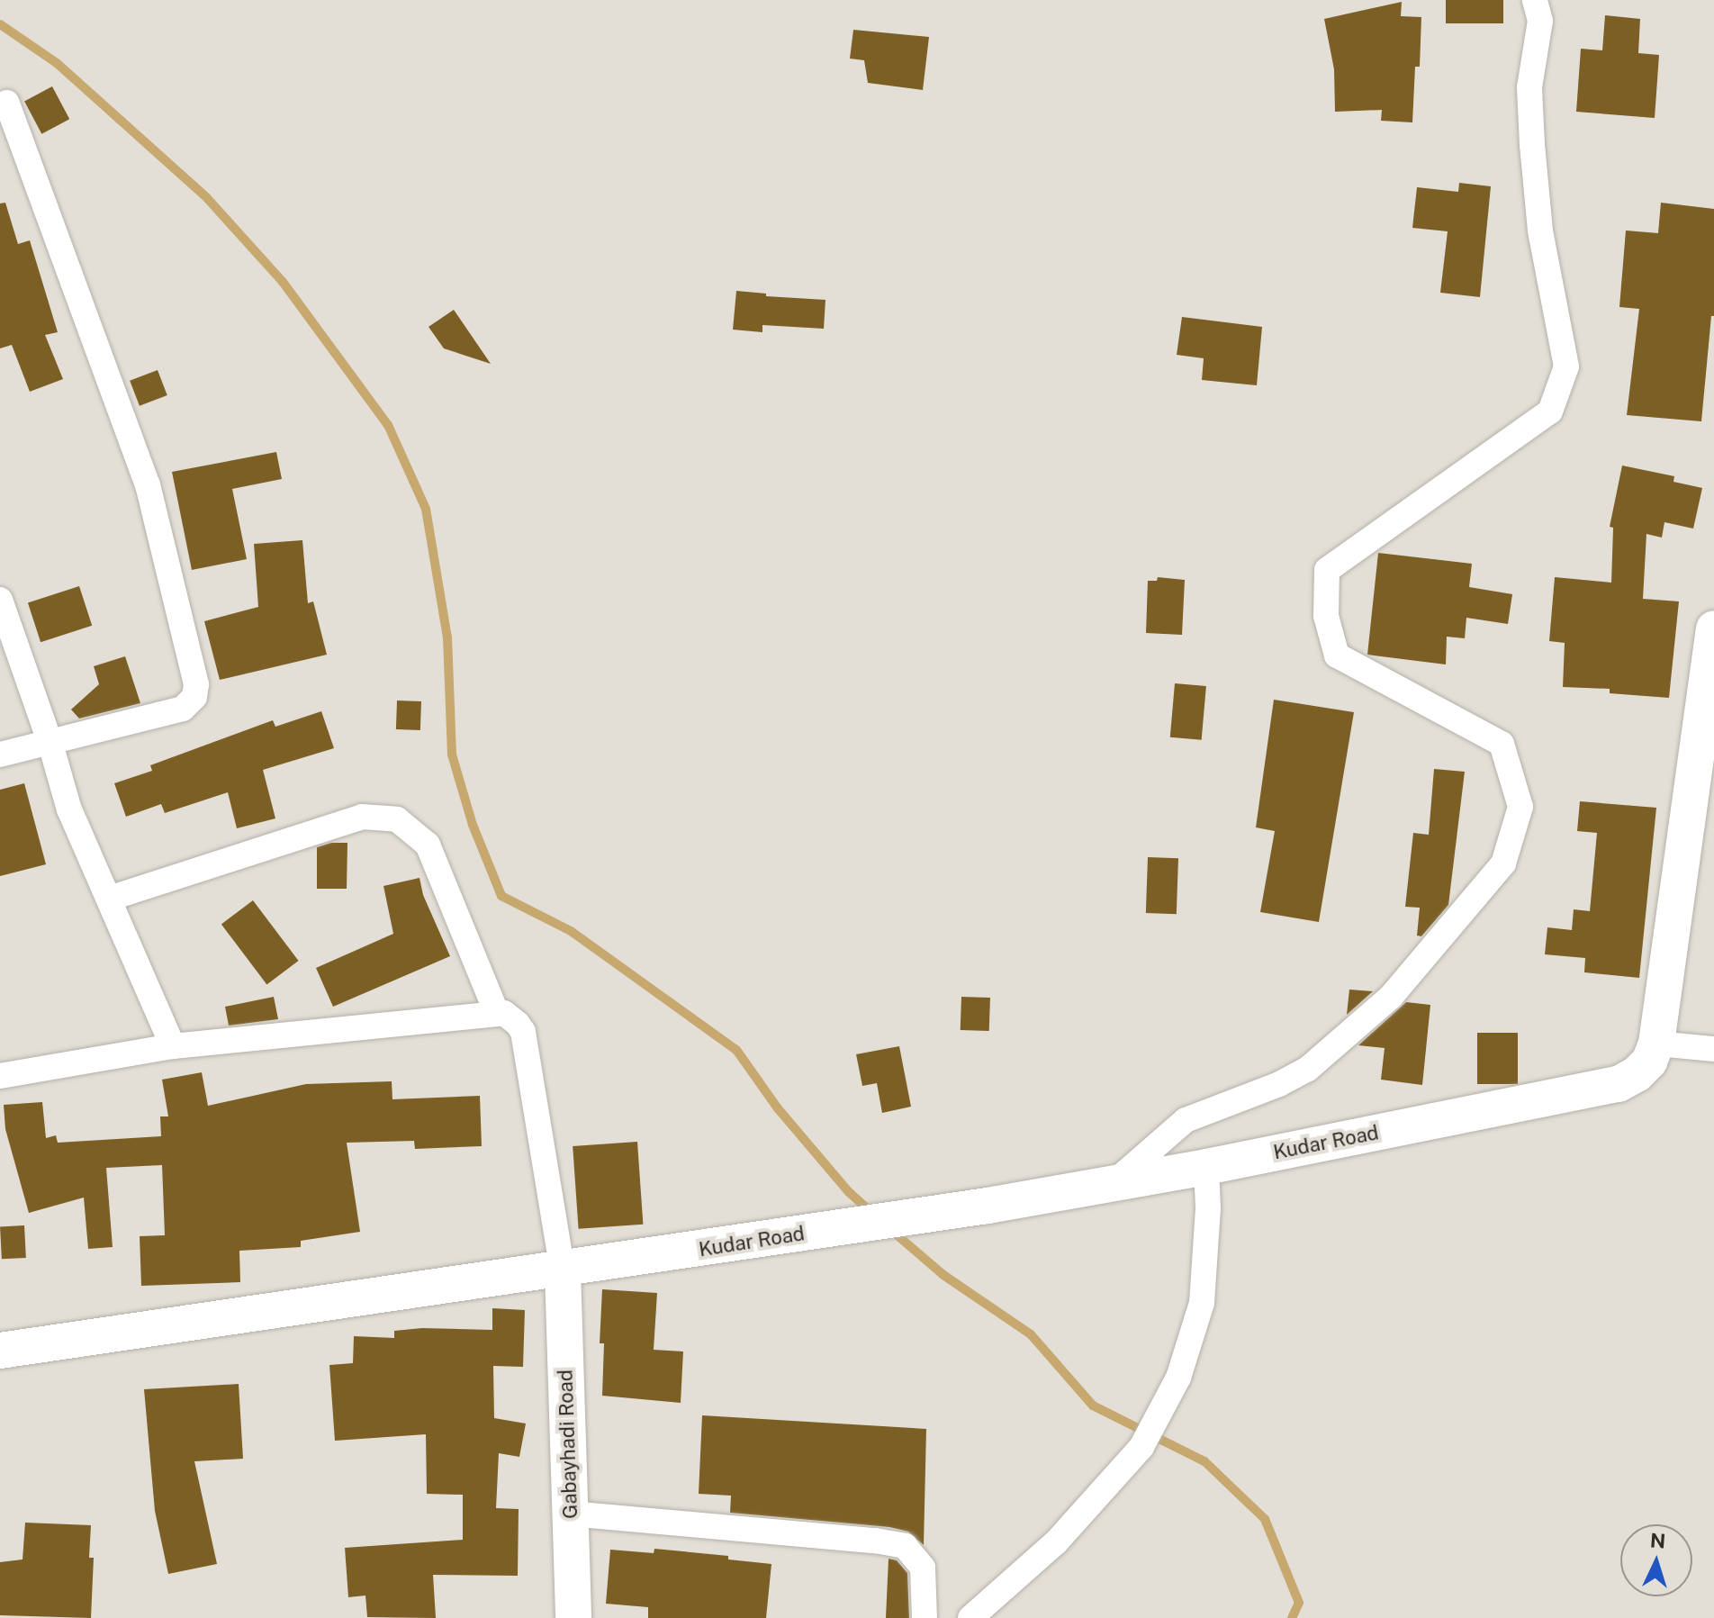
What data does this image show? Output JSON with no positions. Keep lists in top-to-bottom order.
{
  "streets": {
    "street": ["Kudar Road", "Gabayhadi Road"]
  },
  "crossings": [
    ["Kudar Road", "Gabayhadi Road"]
  ],
  "north": "top"
}
